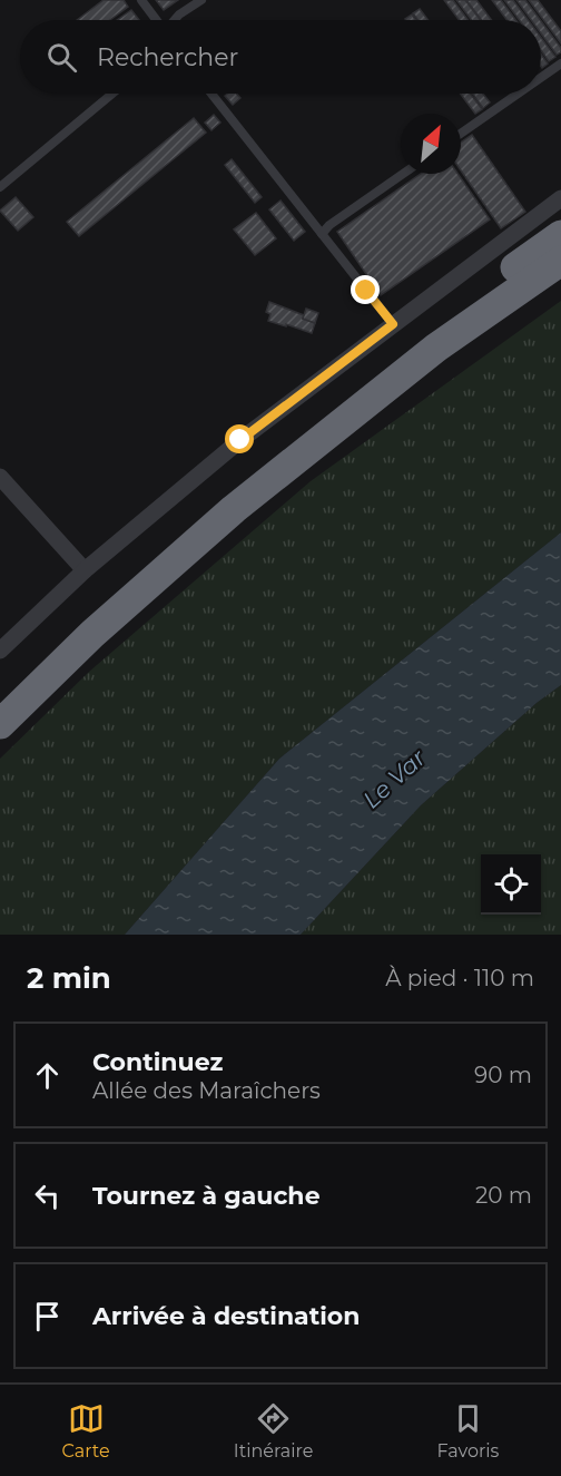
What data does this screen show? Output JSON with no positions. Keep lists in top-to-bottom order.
{
  "water": ["Le Var"],
  "north": "top right",
  "page": {
    "search": "Rechercher",
    "heading": ["2 min", "À pied · 110 m"],
    "list": [
      ["Continuez", "Allée des Maraîchers", "90 m"],
      ["Tournez à gauche", "20 m"],
      "Arrivée à destination"
    ],
    "nav": ["Carte", "Itinéraire", "Favoris"]
  }
}
